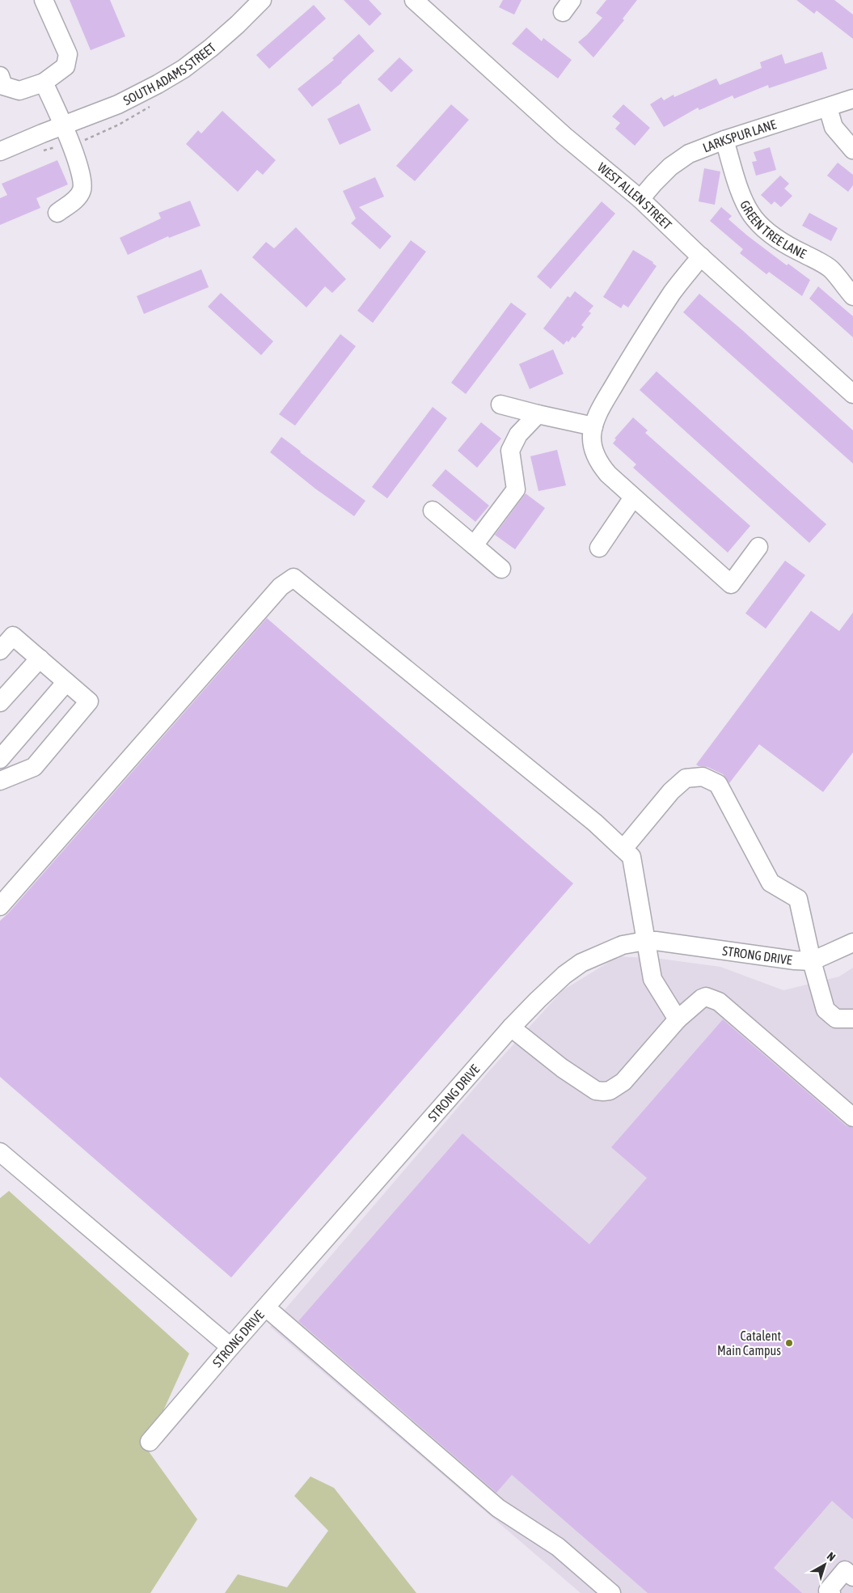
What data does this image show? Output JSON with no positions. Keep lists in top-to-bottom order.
{
  "streets": {
    "street": [
      "SOUTH ADAMS STREET",
      "LARKSPUR LANE",
      "WEST ALLEN STREET",
      "GREEN TREE LANE",
      "STRONG DRIVE"
    ]
  },
  "crossings": [
    ["LARKSPUR LANE", "WEST ALLEN STREET"],
    ["LARKSPUR LANE", "GREEN TREE LANE"]
  ],
  "places": ["Catalent Main Campus"],
  "north": "top right"
}
